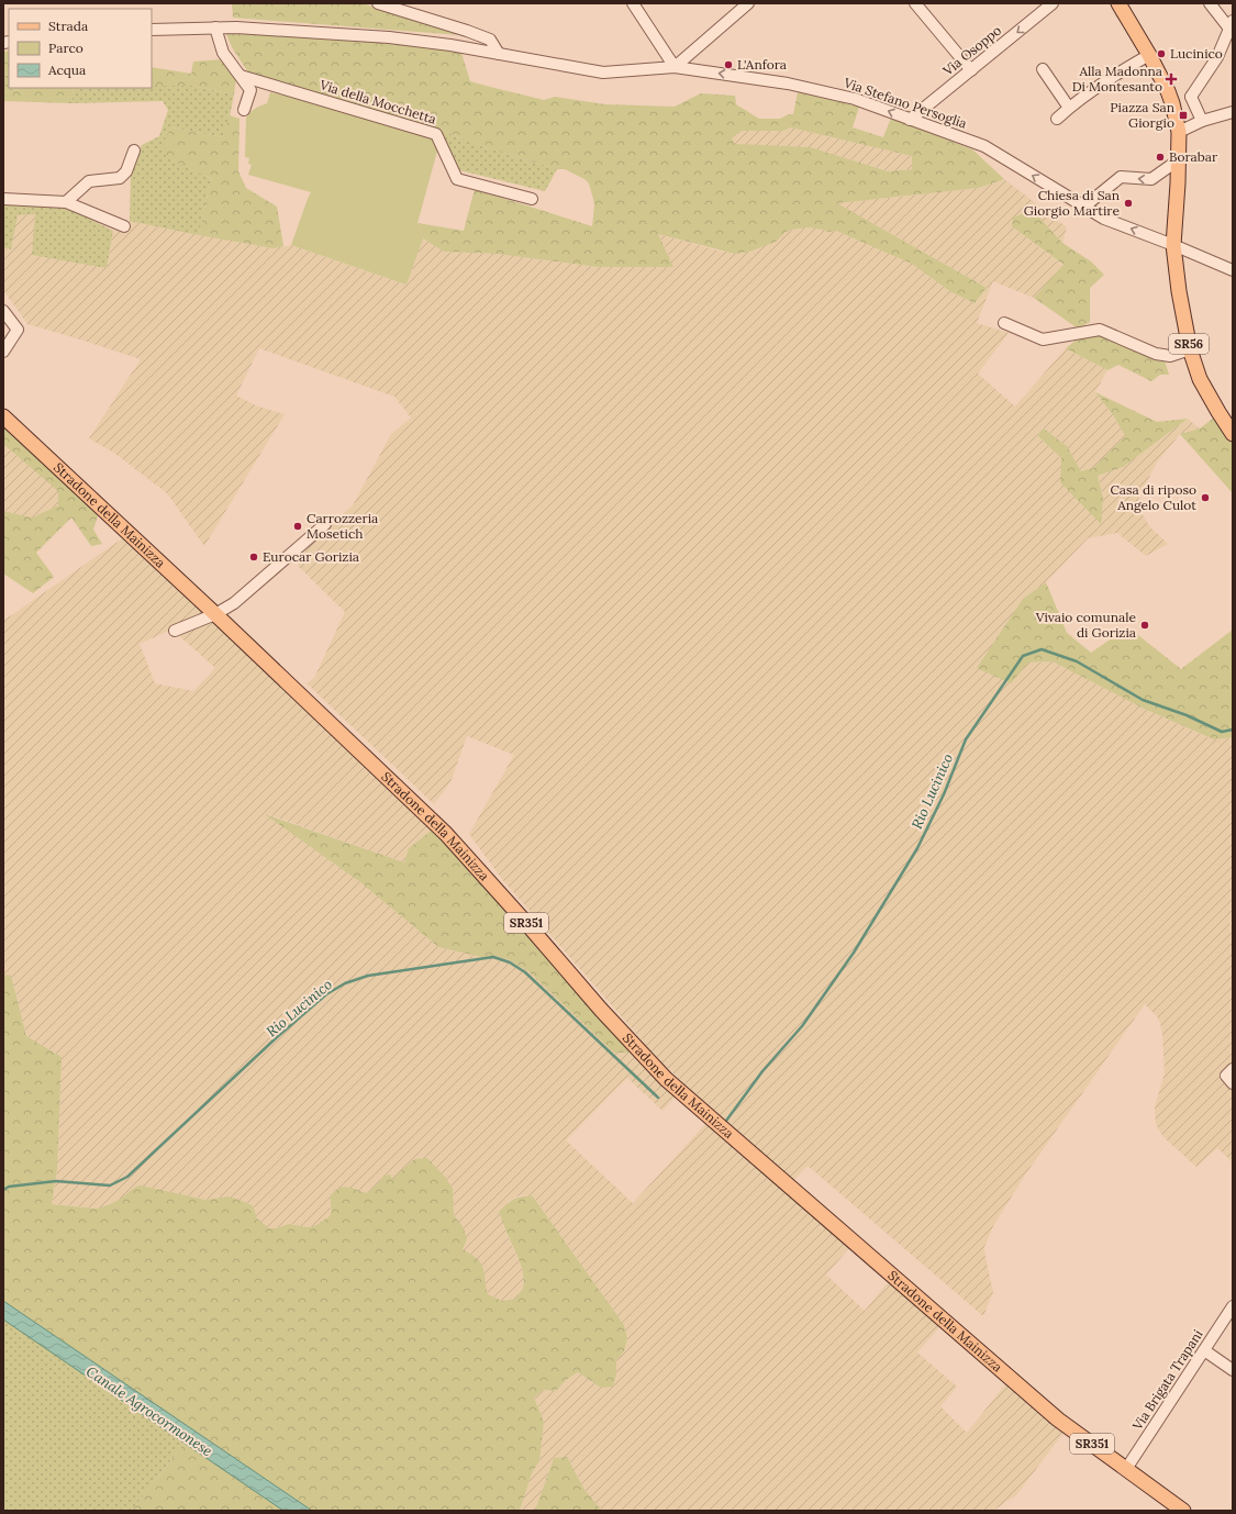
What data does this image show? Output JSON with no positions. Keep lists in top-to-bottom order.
{
  "streets": {
    "main road": ["SR56", "Stradone della Mainizza", "SR351"],
    "street": [
      "Via Osoppo",
      "Via della Mocchetta",
      "Via Stefano Persoglia",
      "Via Brigata Trapani"
    ]
  },
  "crossings": [
    ["Via Osoppo", "Via Stefano Persoglia"],
    ["Stradone della Mainizza", "Via Brigata Trapani"]
  ],
  "one_way": ["Via Stefano Persoglia"],
  "water": ["Rio Lucinico", "Canale Agrocormonese"],
  "places": {
    "other": [
      "Lucinico",
      "L'Anfora",
      "Borabar",
      "Chiesa di San Giorgio Martire",
      "Casa di riposo Angelo Culot",
      "Carrozzeria Mosetich",
      "Eurocar Gorizia",
      "Vivaio comunale di Gorizia"
    ],
    "health": ["Alla Madonna Di Montesanto"],
    "transit": ["Piazza San Giorgio"]
  },
  "legend": ["Strada", "Parco", "Acqua"]
}
